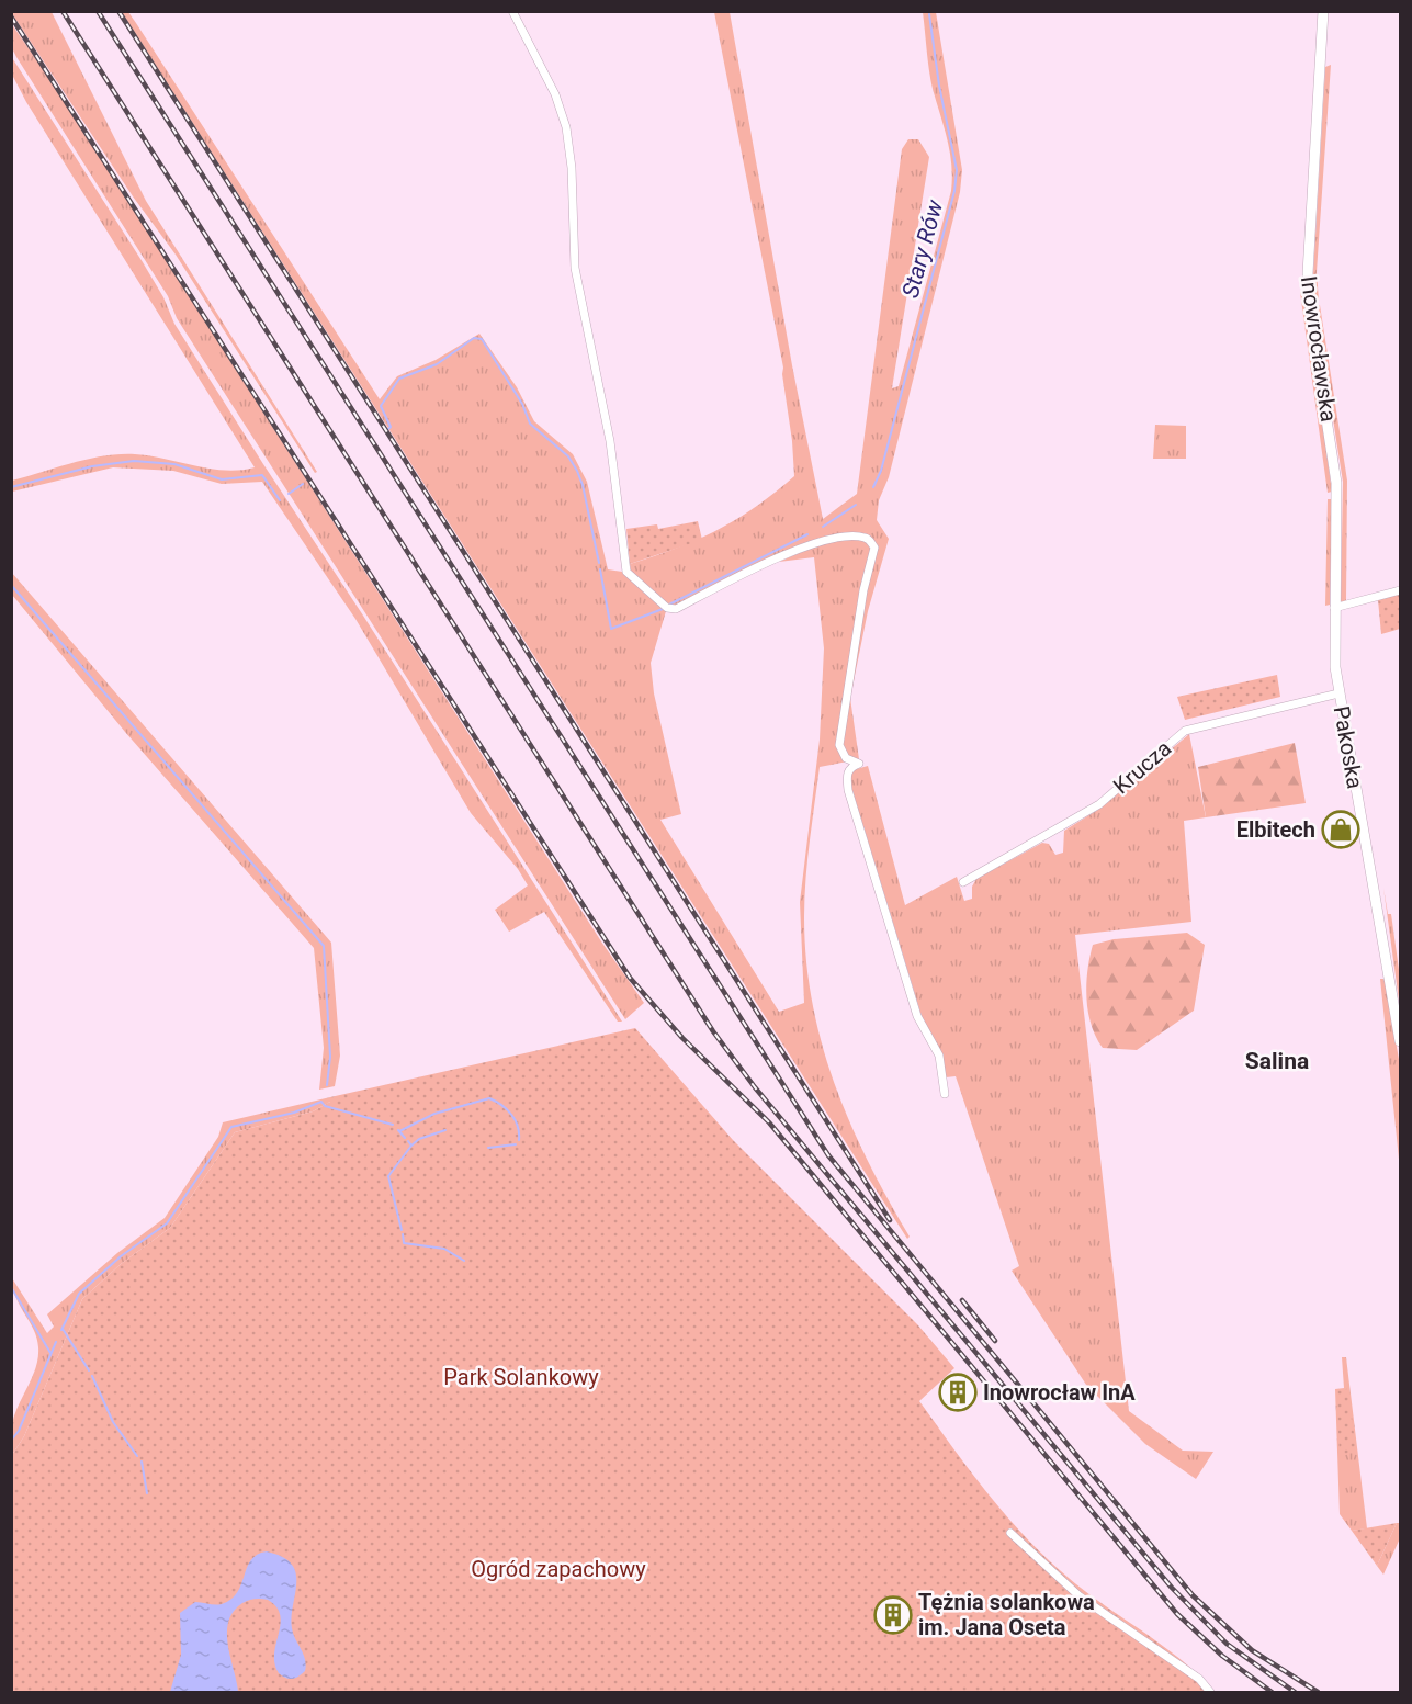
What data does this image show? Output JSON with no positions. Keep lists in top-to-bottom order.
{
  "streets": {
    "main road": ["Inowrocławska", "Pakoska"],
    "street": ["Krucza"]
  },
  "crossings": [
    ["Inowrocławska", "Pakoska"],
    ["Pakoska", "Krucza"]
  ],
  "districts": ["Salina"],
  "water": ["Stary Rów"],
  "parks": ["Park Solankowy", "Ogród zapachowy"],
  "places": {
    "shop": ["Elbitech"],
    "building": ["Inowrocław InA", "Tężnia solankowa im. Jana Oseta"]
  }
}
